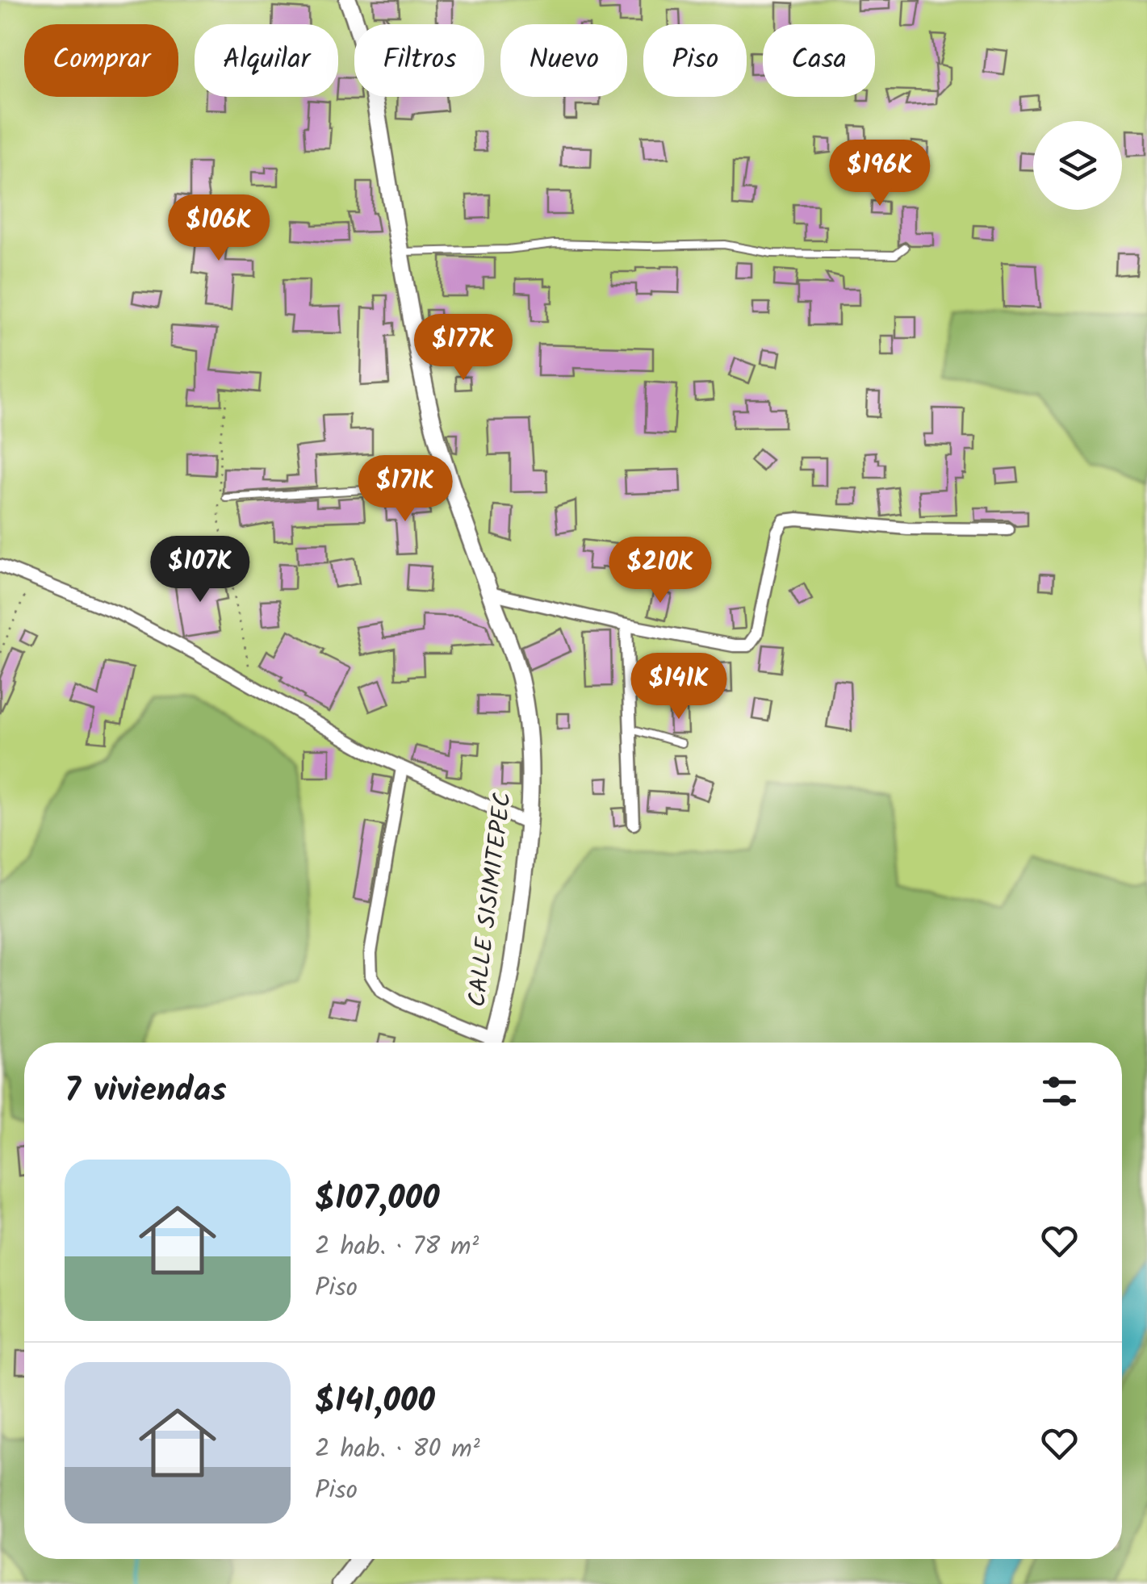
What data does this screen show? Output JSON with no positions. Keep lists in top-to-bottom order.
{
  "streets": {
    "street": ["CALLE SISIMITEPEC"]
  },
  "page": {
    "chip": [
      "Comprar",
      "Alquilar",
      "Filtros",
      "Nuevo",
      "Piso",
      "Casa"
    ],
    "price": [
      "$196K",
      "$106K",
      "$177K",
      "$171K",
      "$107K",
      "$210K",
      "$141K"
    ],
    "heading": "7 viviendas",
    "list": [
      {
        "name": "$107,000",
        "note": "2 hab. · 78 m² · Piso"
      },
      {
        "name": "$141,000",
        "note": "2 hab. · 80 m² · Piso"
      }
    ]
  }
}
